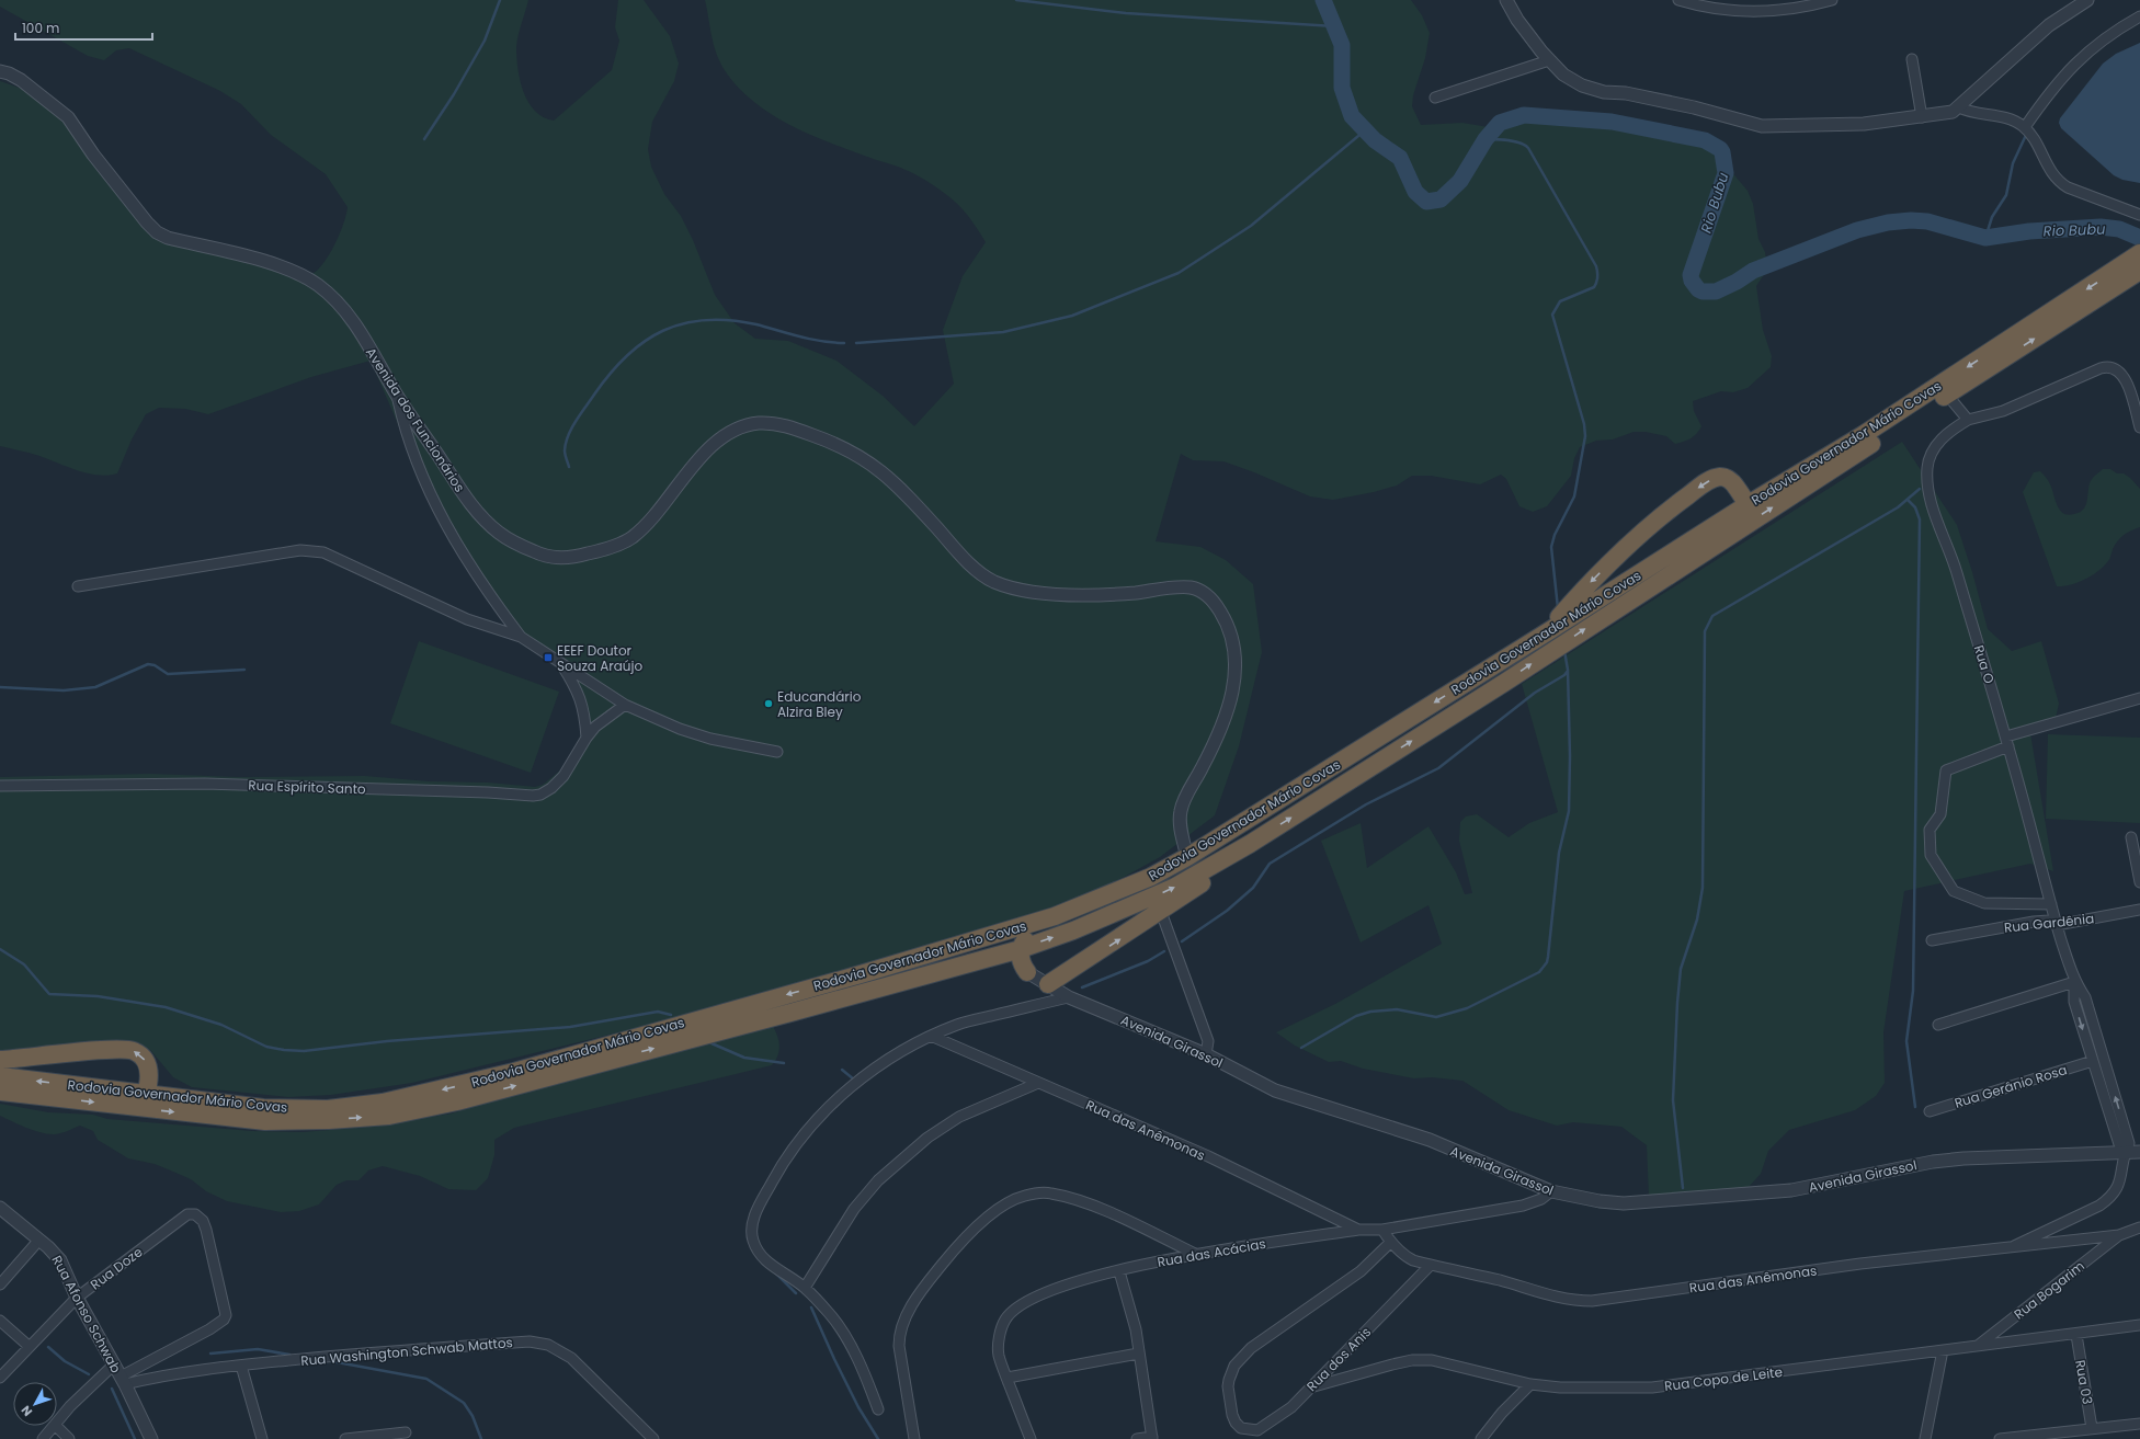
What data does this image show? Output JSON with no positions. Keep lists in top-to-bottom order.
{
  "streets": {
    "highway": ["Rodovia Governador Mário Covas"],
    "street": [
      "Avenida dos Funcionários",
      "Rua O",
      "Rua Espírito Santo",
      "Rua Gardênia",
      "Avenida Girassol",
      "Rua Gerânio Rosa",
      "Rua das Anêmonas",
      "Rua das Acácias",
      "Rua Doze",
      "Rua Bogarim",
      "Rua Afonso Schwab",
      "Rua Washington Schwab Mattos",
      "Rua dos Anis",
      "Rua Copo de Leite",
      "Rua 03"
    ]
  },
  "crossings": [
    ["Avenida dos Funcionários", "Rodovia Governador Mário Covas"],
    ["Rua O", "Rua Gardênia"],
    ["Avenida Girassol", "Rua das Acácias"],
    ["Rua das Anêmonas", "Rua das Acácias"],
    ["Rua das Anêmonas", "Rua Bogarim"],
    ["Rua das Anêmonas", "Rua dos Anis"],
    ["Rua Doze", "Rua Afonso Schwab"],
    ["Rua Doze", "Rua Washington Schwab Mattos"],
    ["Rua Bogarim", "Rua Copo de Leite"],
    ["Rua Afonso Schwab", "Rua Washington Schwab Mattos"],
    ["Rua dos Anis", "Rua Copo de Leite"],
    ["Rua Copo de Leite", "Rua 03"]
  ],
  "water": ["Rio Bubu"],
  "places": {
    "transit": ["EEEF Doutor Souza Araújo"],
    "other": ["Educandário Alzira Bley"]
  },
  "scale_bar": "100 m",
  "north": "bottom left"
}
